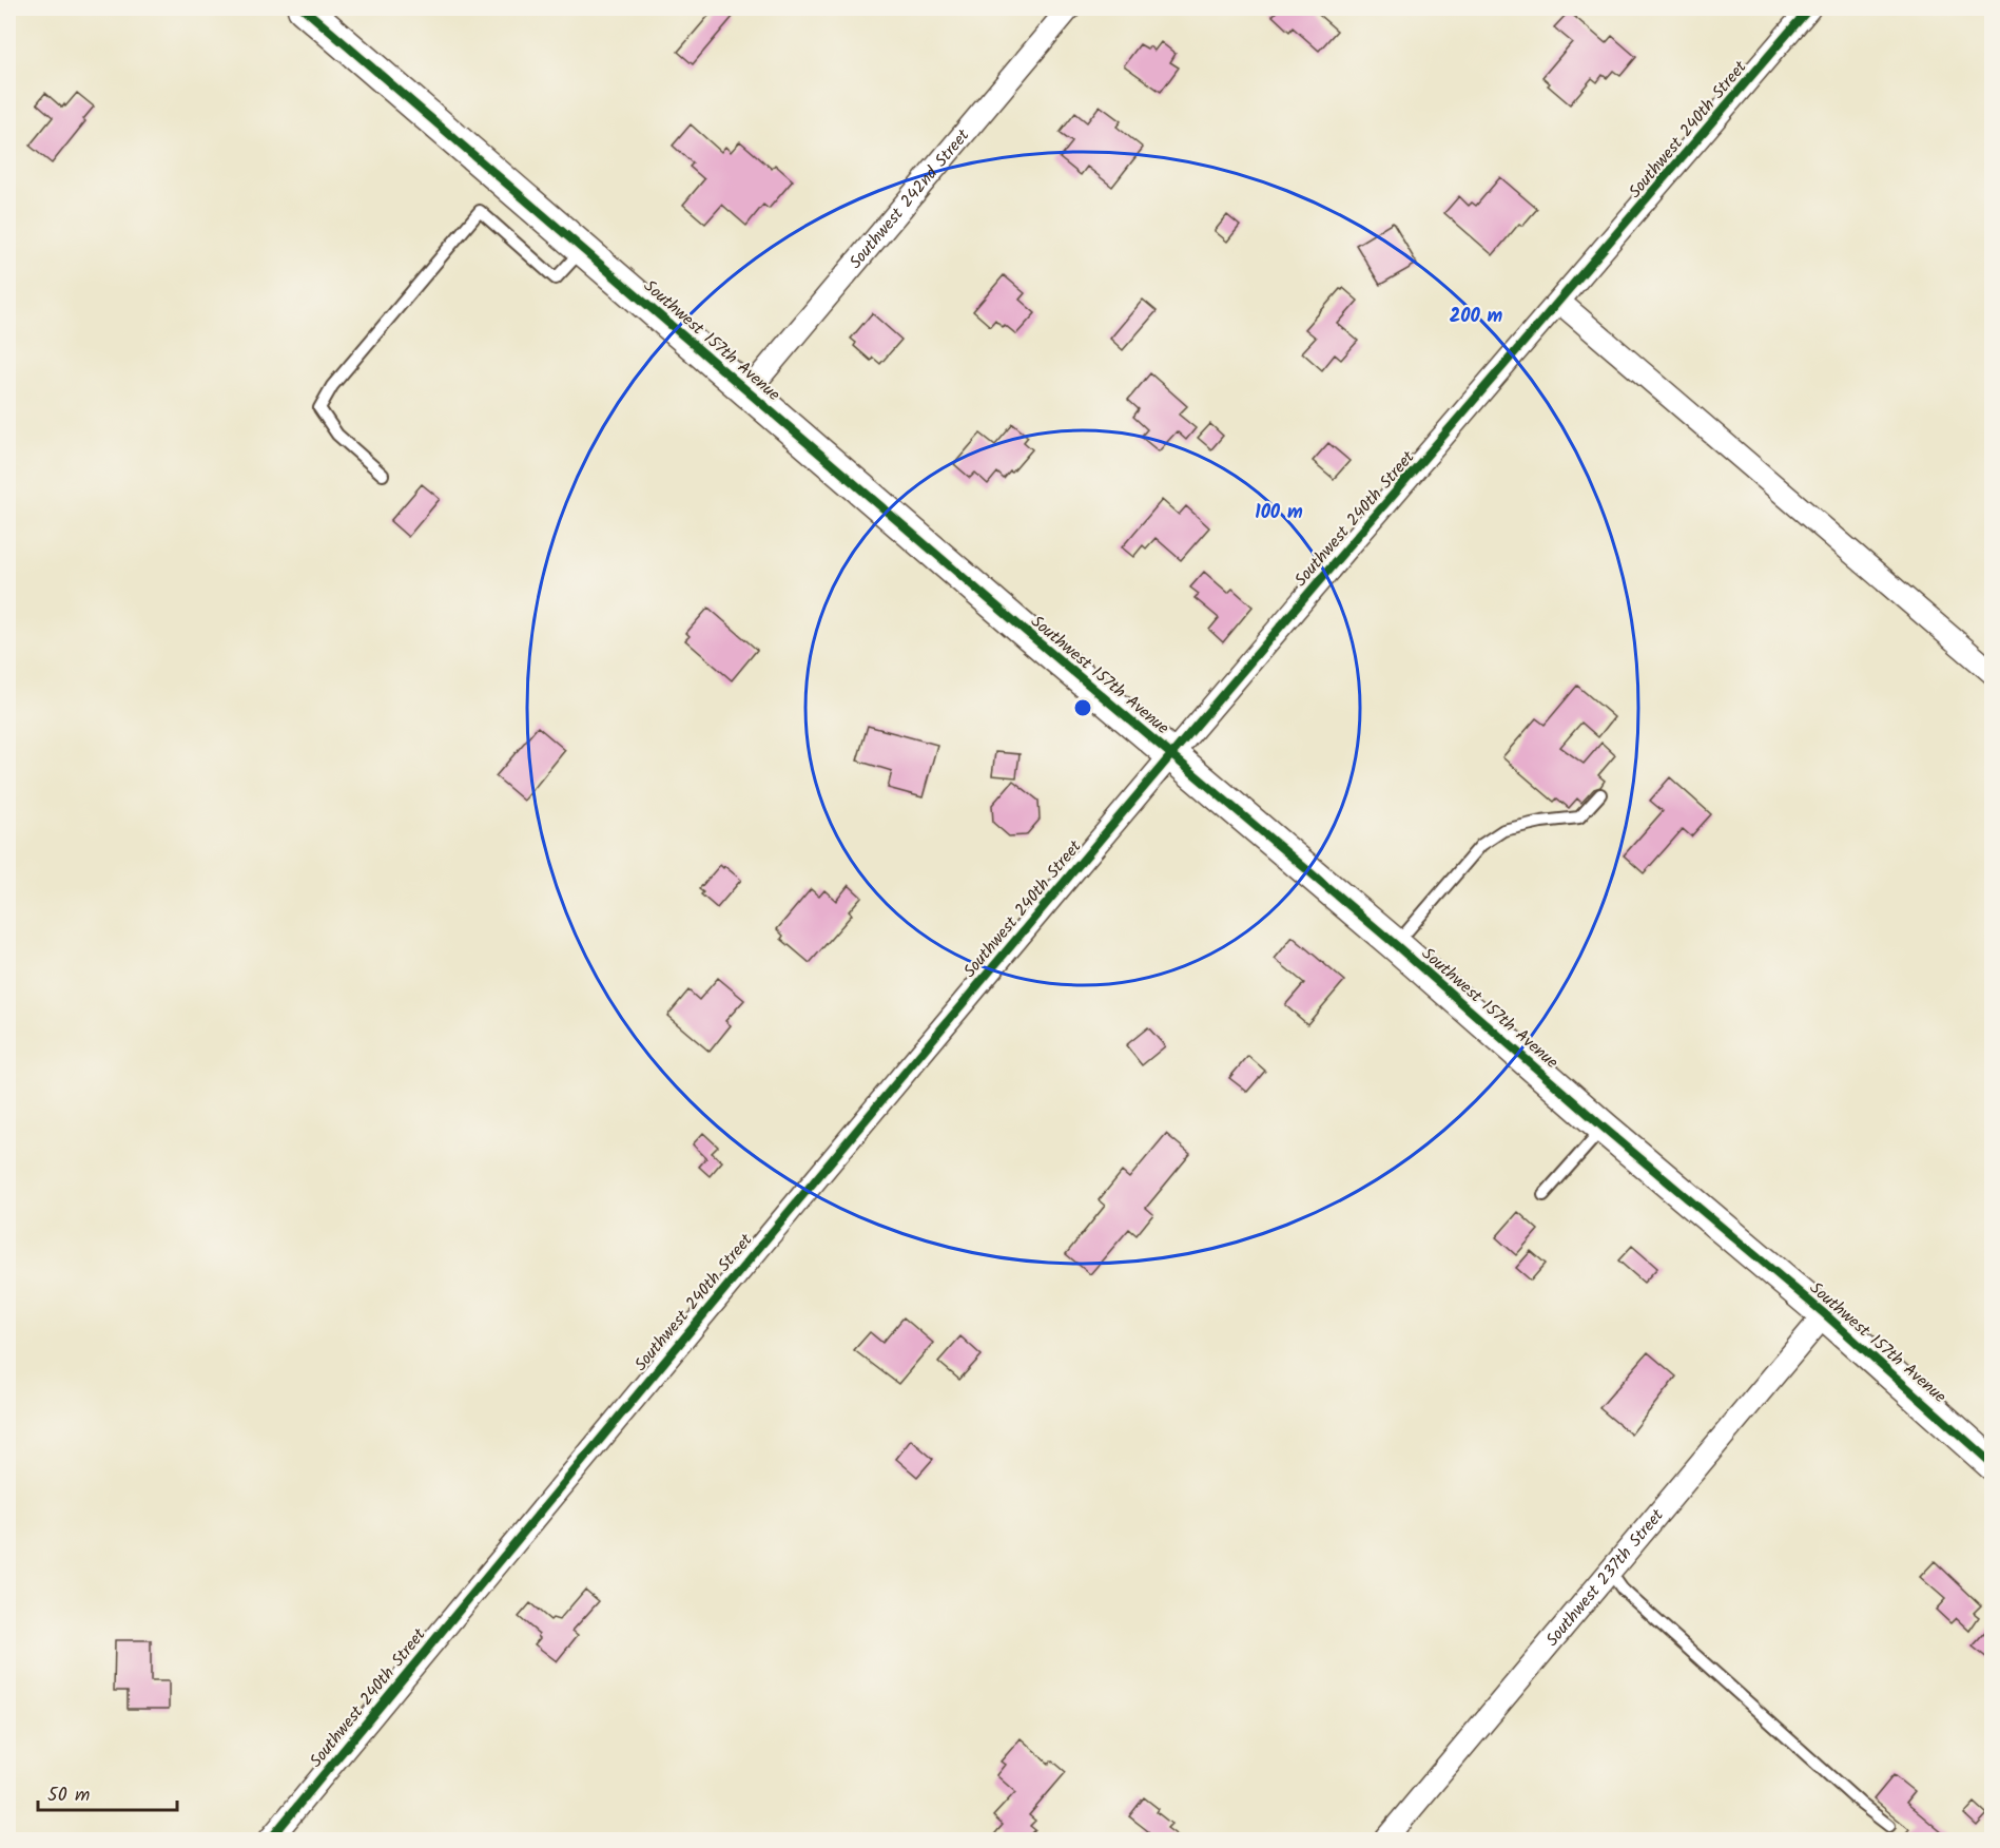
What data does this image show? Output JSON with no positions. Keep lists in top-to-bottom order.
{
  "streets": {
    "street": [
      "Southwest 240th Street",
      "Southwest 242nd Street",
      "Southwest 157th Avenue",
      "Southwest 237th Street"
    ]
  },
  "crossings": [
    ["Southwest 240th Street", "Southwest 157th Avenue"],
    ["Southwest 242nd Street", "Southwest 157th Avenue"],
    ["Southwest 157th Avenue", "Southwest 237th Street"]
  ],
  "scale_bar": "50 m",
  "rings": ["200 m", "100 m"]
}
